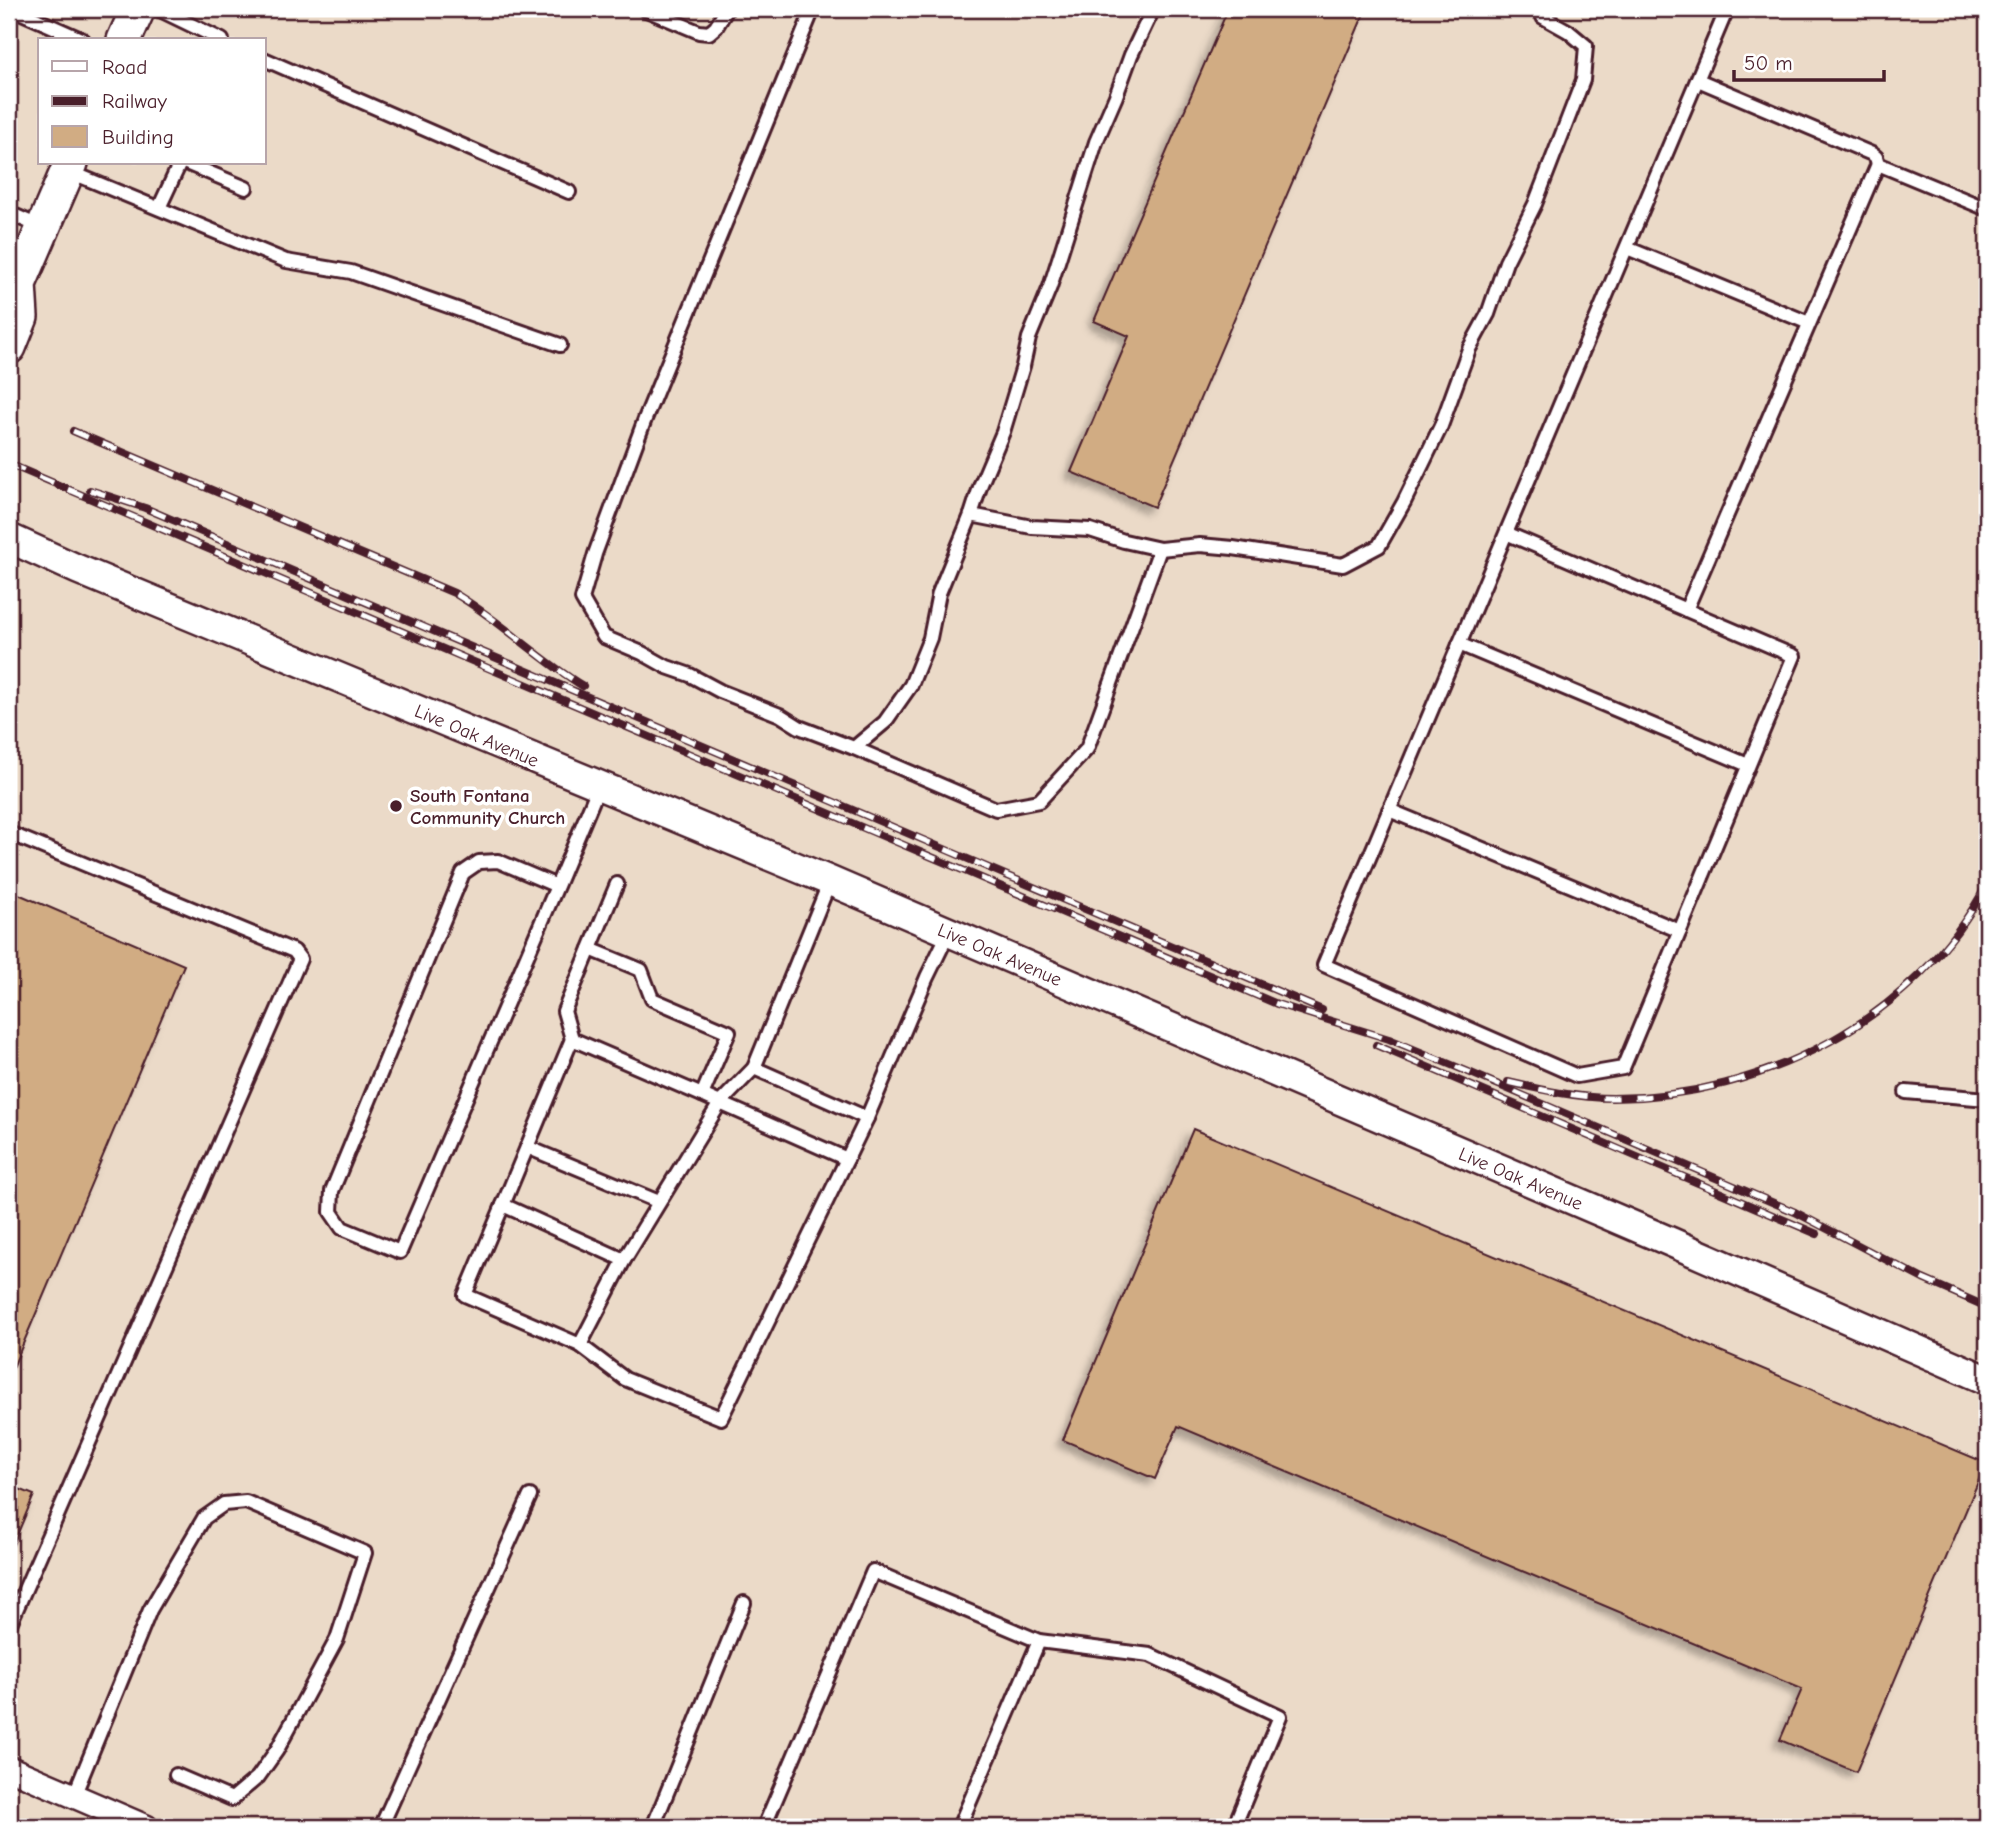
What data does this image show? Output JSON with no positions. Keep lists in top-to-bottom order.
{
  "streets": {
    "street": ["Live Oak Avenue"]
  },
  "places": ["South Fontana Community Church"],
  "legend": ["Road", "Railway", "Building"],
  "scale_bar": "50 m"
}
